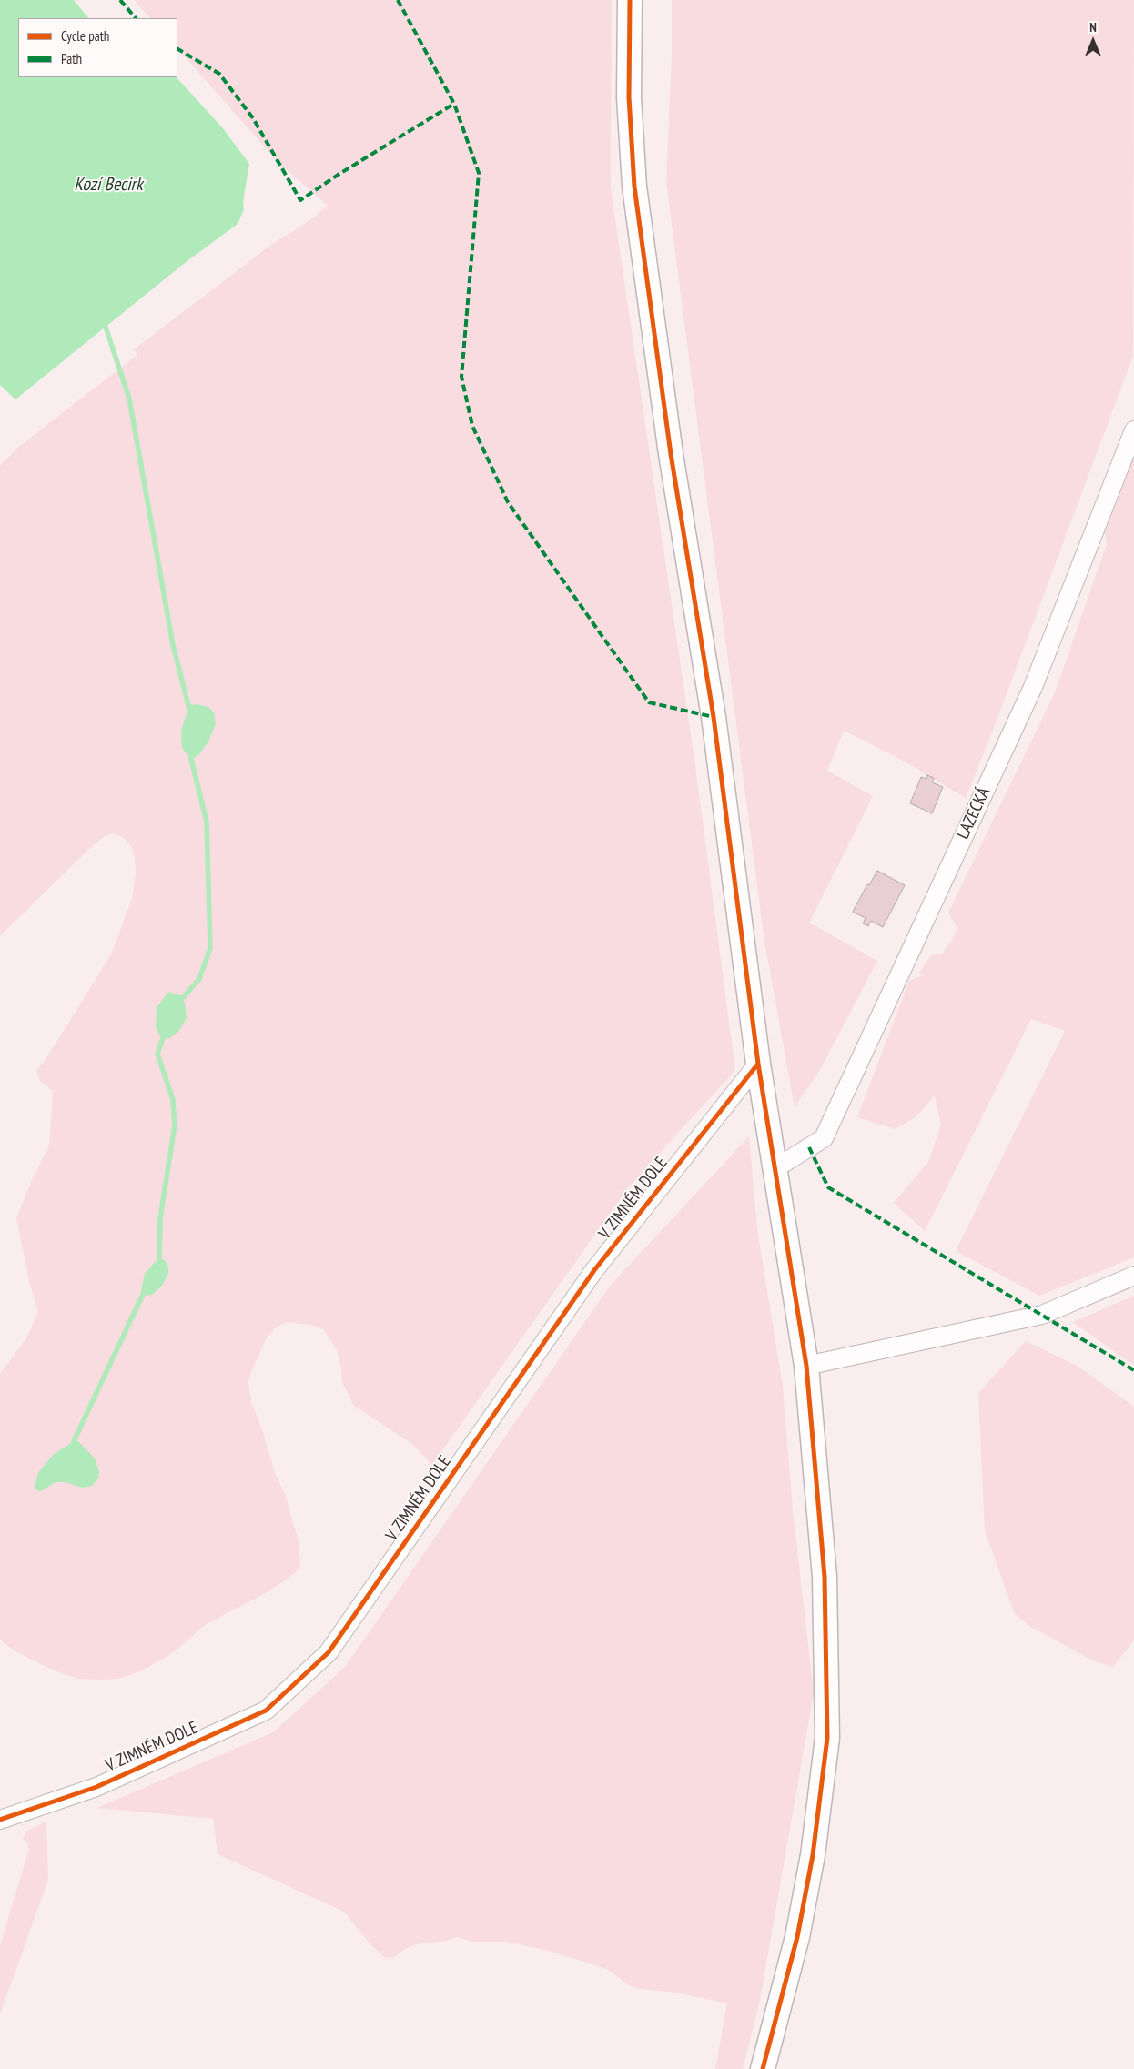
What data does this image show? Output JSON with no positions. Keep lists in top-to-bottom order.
{
  "streets": {
    "street": ["LAZECKÁ", "V ZIMNÉM DOLE"]
  },
  "water": ["Kozí Becirk"],
  "legend": ["Cycle path", "Path"],
  "north": "top"
}
